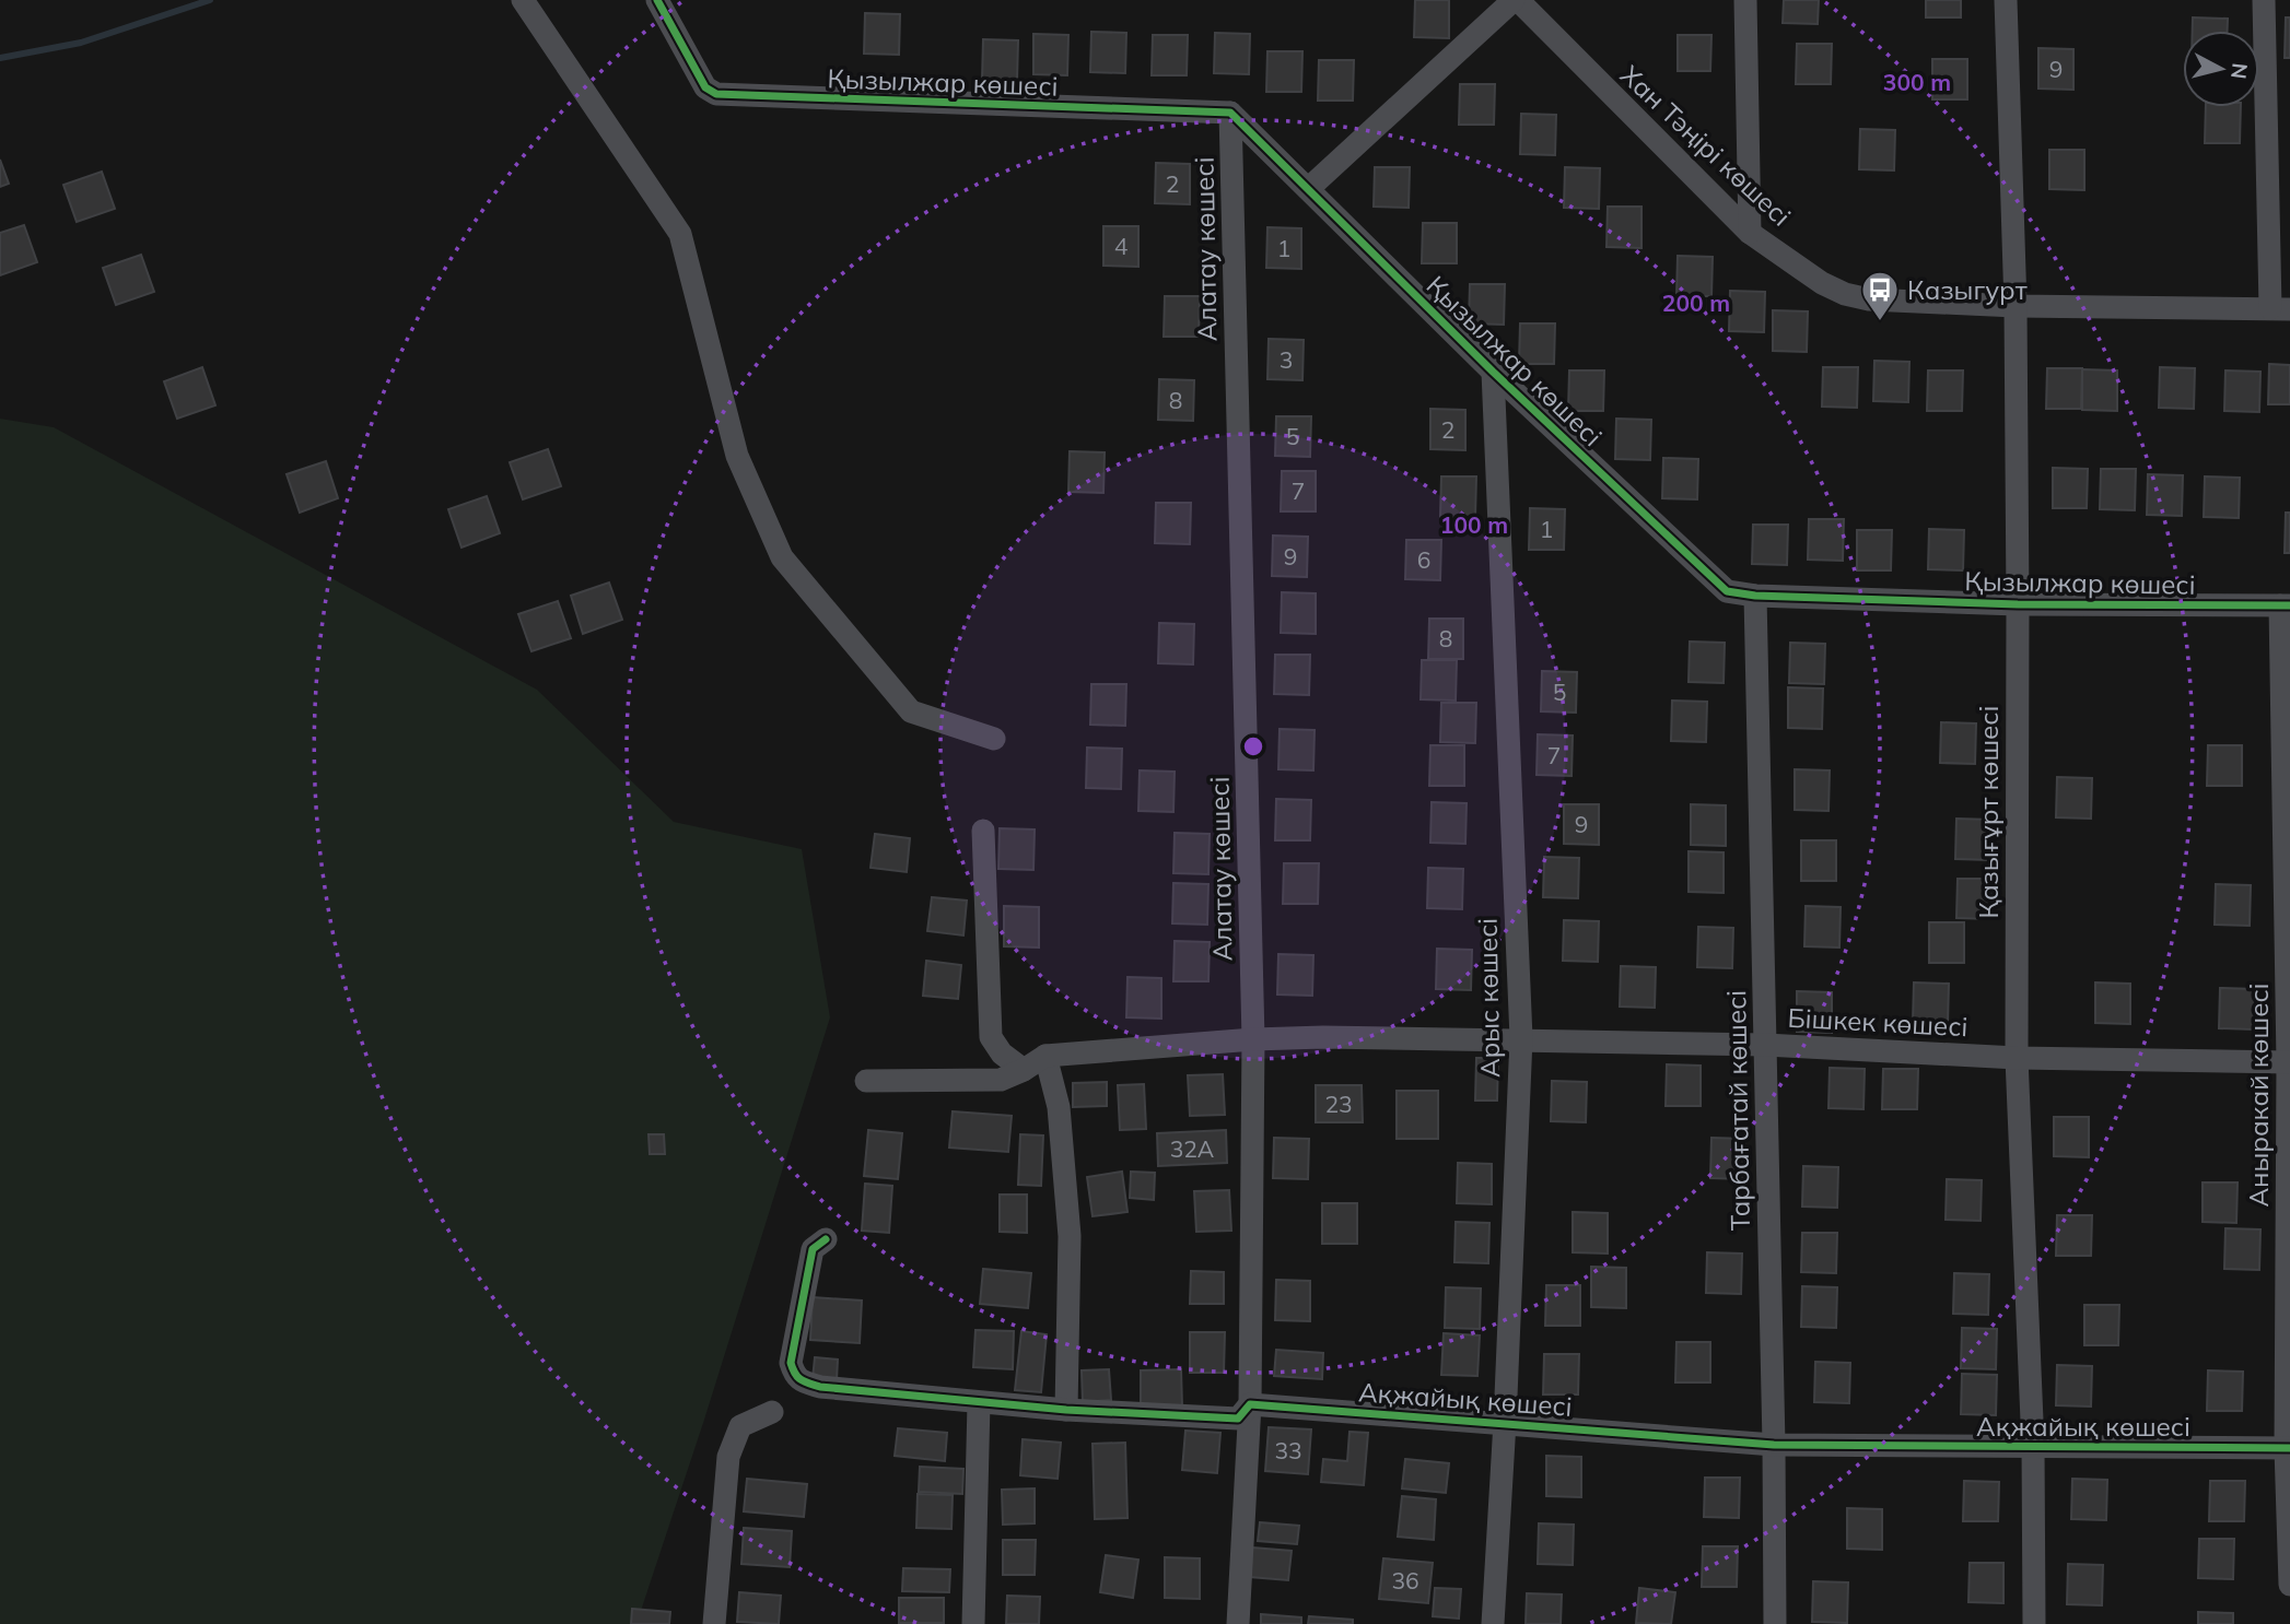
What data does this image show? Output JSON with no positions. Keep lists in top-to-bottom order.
{
  "streets": {
    "street": [
      "Қызылжар көшесі",
      "Хан Тәңірі көшесі",
      "Алатау көшесі",
      "Қазығұрт көшесі",
      "Арыс көшесі",
      "Бішкек көшесі",
      "Аныракай көшесі",
      "Тарбағатай көшесі",
      "Ақжайық көшесі"
    ]
  },
  "crossings": [
    ["Қызылжар көшесі", "Алатау көшесі"],
    ["Қызылжар көшесі", "Қазығұрт көшесі"],
    ["Қызылжар көшесі", "Арыс көшесі"],
    ["Қызылжар көшесі", "Аныракай көшесі"],
    ["Қызылжар көшесі", "Тарбағатай көшесі"],
    ["Хан Тәңірі көшесі", "Қазығұрт көшесі"],
    ["Алатау көшесі", "Бішкек көшесі"],
    ["Алатау көшесі", "Ақжайық көшесі"],
    ["Қазығұрт көшесі", "Бішкек көшесі"],
    ["Қазығұрт көшесі", "Ақжайық көшесі"],
    ["Арыс көшесі", "Бішкек көшесі"],
    ["Арыс көшесі", "Ақжайық көшесі"],
    ["Бішкек көшесі", "Аныракай көшесі"],
    ["Бішкек көшесі", "Тарбағатай көшесі"],
    ["Аныракай көшесі", "Ақжайық көшесі"],
    ["Тарбағатай көшесі", "Ақжайық көшесі"]
  ],
  "places": {
    "bus stop": ["Казыгурт"]
  },
  "house_numbers": [
    "9",
    "2",
    "4",
    "1",
    "3",
    "8",
    "2",
    "5",
    "7",
    "1",
    "9",
    "6",
    "8",
    "5",
    "7",
    "9",
    "23",
    "32А",
    "33",
    "36"
  ],
  "north": "right",
  "rings": ["300 m", "200 m", "100 m"]
}
